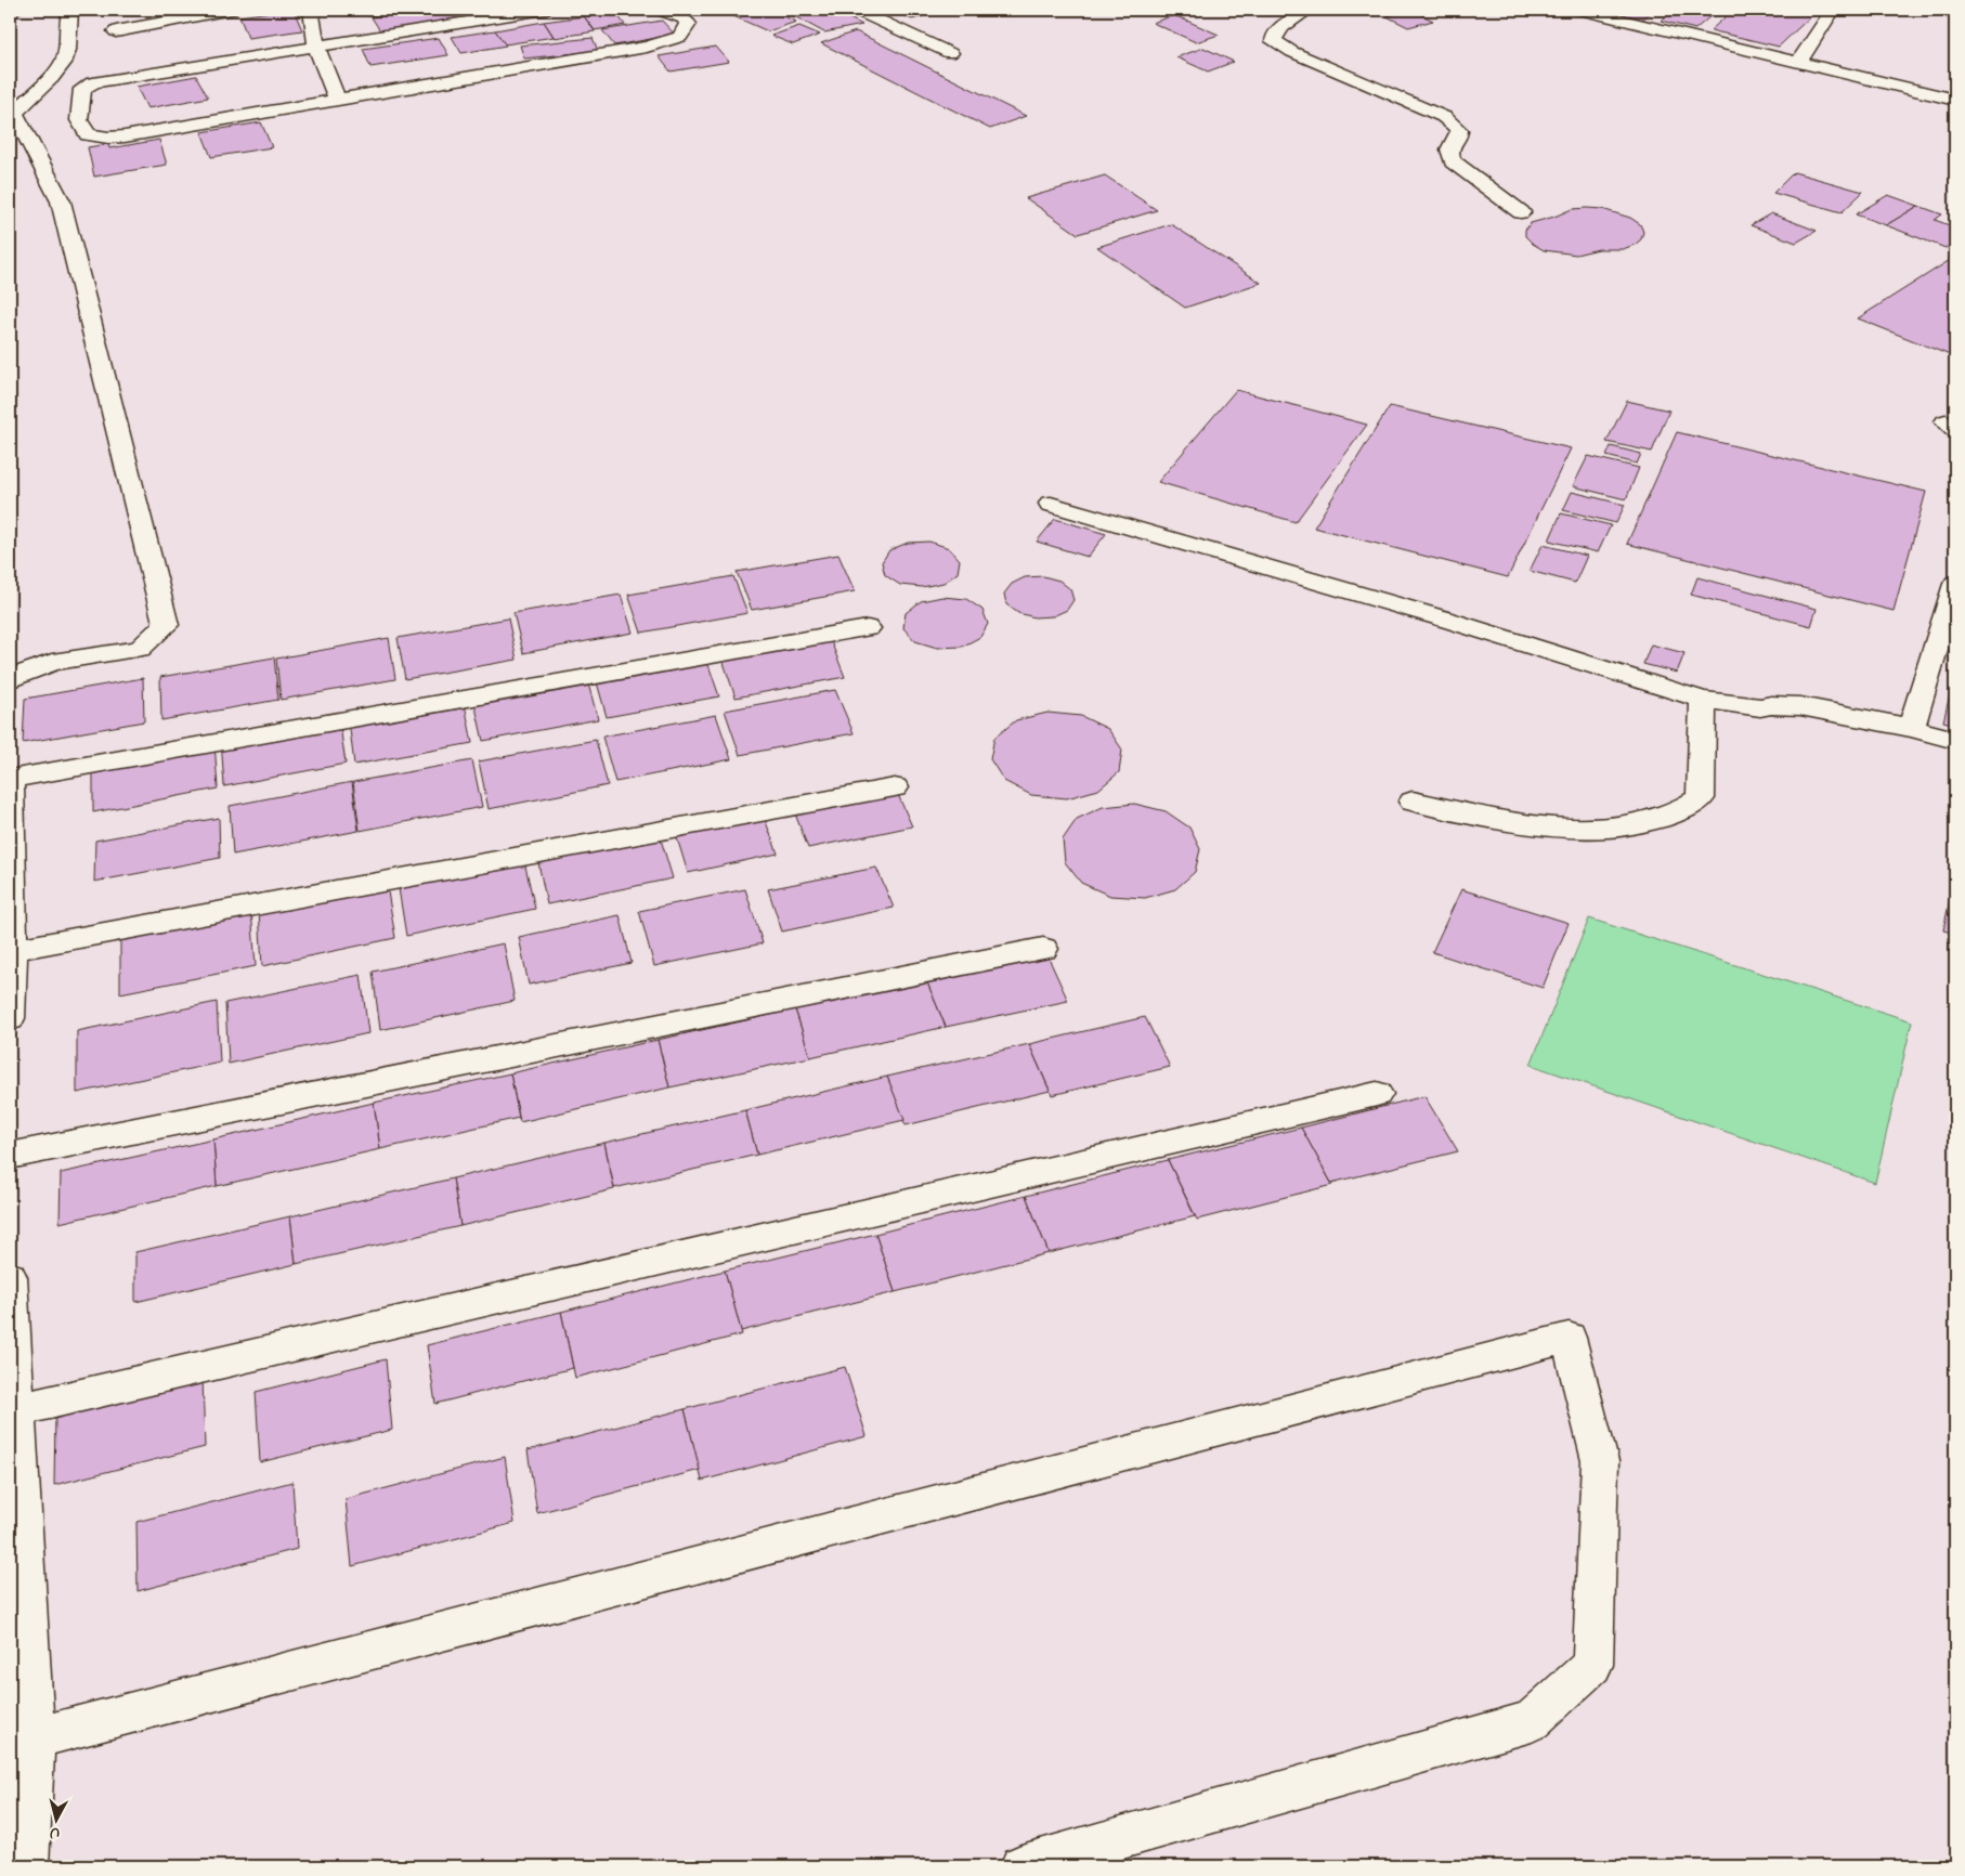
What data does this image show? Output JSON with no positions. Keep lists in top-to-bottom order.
{
  "north": "bottom"
}
